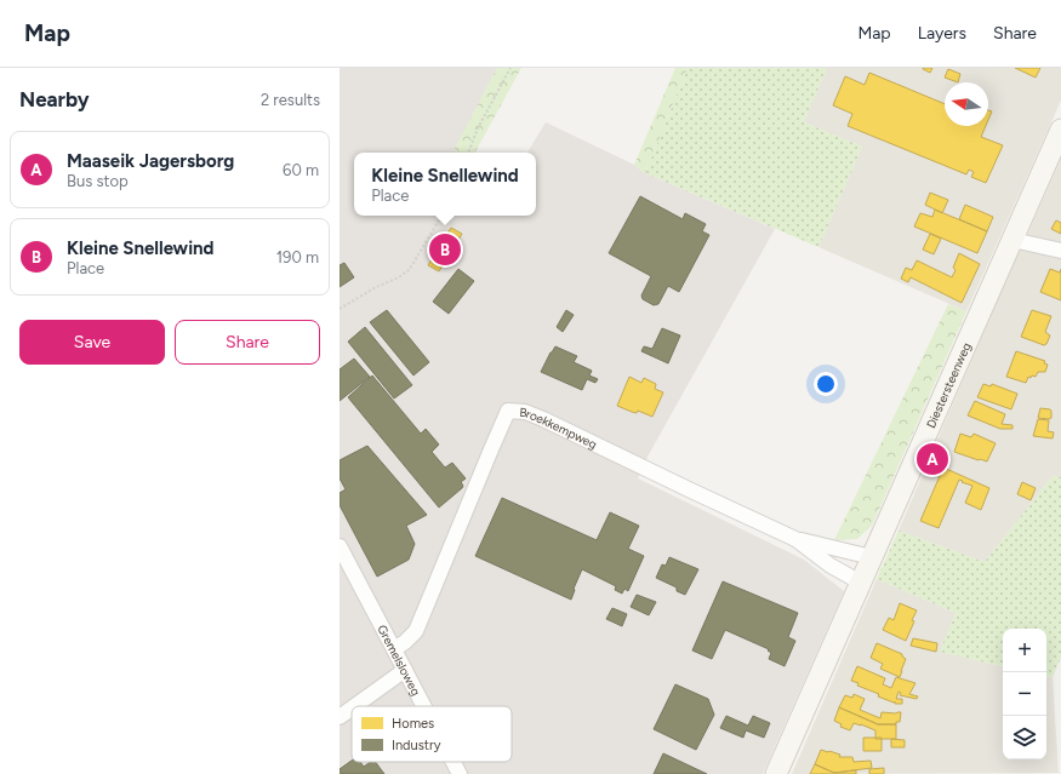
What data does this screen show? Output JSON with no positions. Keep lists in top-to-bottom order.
{
  "streets": {
    "main road": ["Diestersteenweg"],
    "street": ["Broekkempweg", "Gremelsloweg"]
  },
  "crossings": [
    ["Diestersteenweg", "Broekkempweg"],
    ["Broekkempweg", "Gremelsloweg"]
  ],
  "legend": ["Homes", "Industry"],
  "north": "left",
  "page": {
    "header": "Map",
    "nav": ["Map", "Layers", "Share"],
    "heading": ["Nearby", "2 results"],
    "list": [
      {
        "mark": "A",
        "name": "Maaseik Jagersborg",
        "note": "Bus stop",
        "value": "60 m"
      },
      {
        "mark": "B",
        "name": "Kleine Snellewind",
        "note": "Place",
        "value": "190 m"
      }
    ],
    "popup": ["Kleine Snellewind", "Place"],
    "pins": ["B", "A"],
    "buttons": ["Save", "Share"],
    "map_buttons": ["+", "−"]
  }
}
